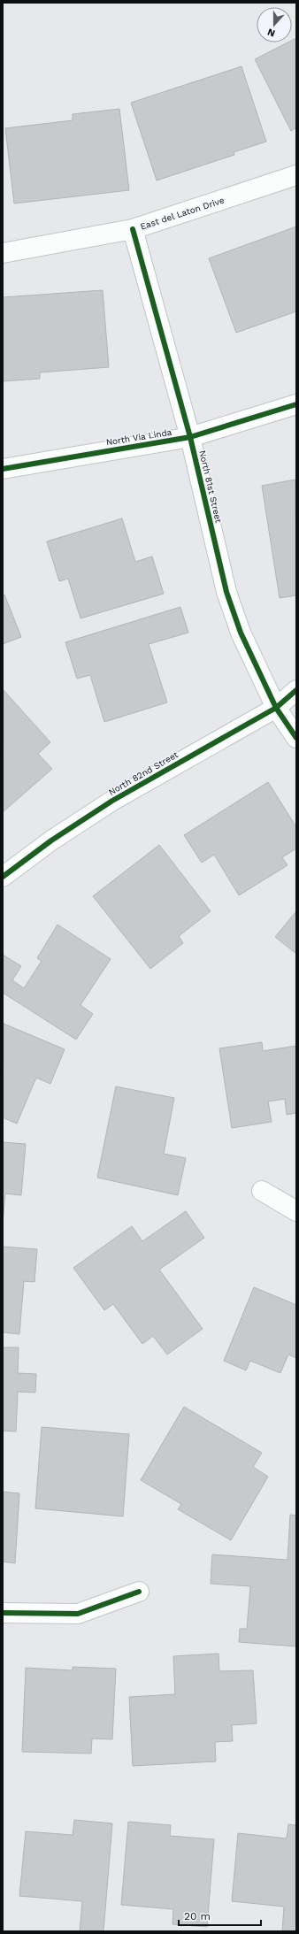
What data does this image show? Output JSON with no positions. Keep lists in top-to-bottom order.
{
  "streets": {
    "street": [
      "East del Laton Drive",
      "North Via Linda",
      "North 81st Street",
      "North 82nd Street"
    ]
  },
  "crossings": [
    ["East del Laton Drive", "North 81st Street"],
    ["North Via Linda", "North 81st Street"],
    ["North 81st Street", "North 82nd Street"]
  ],
  "scale_bar": "20 m",
  "north": "bottom"
}
